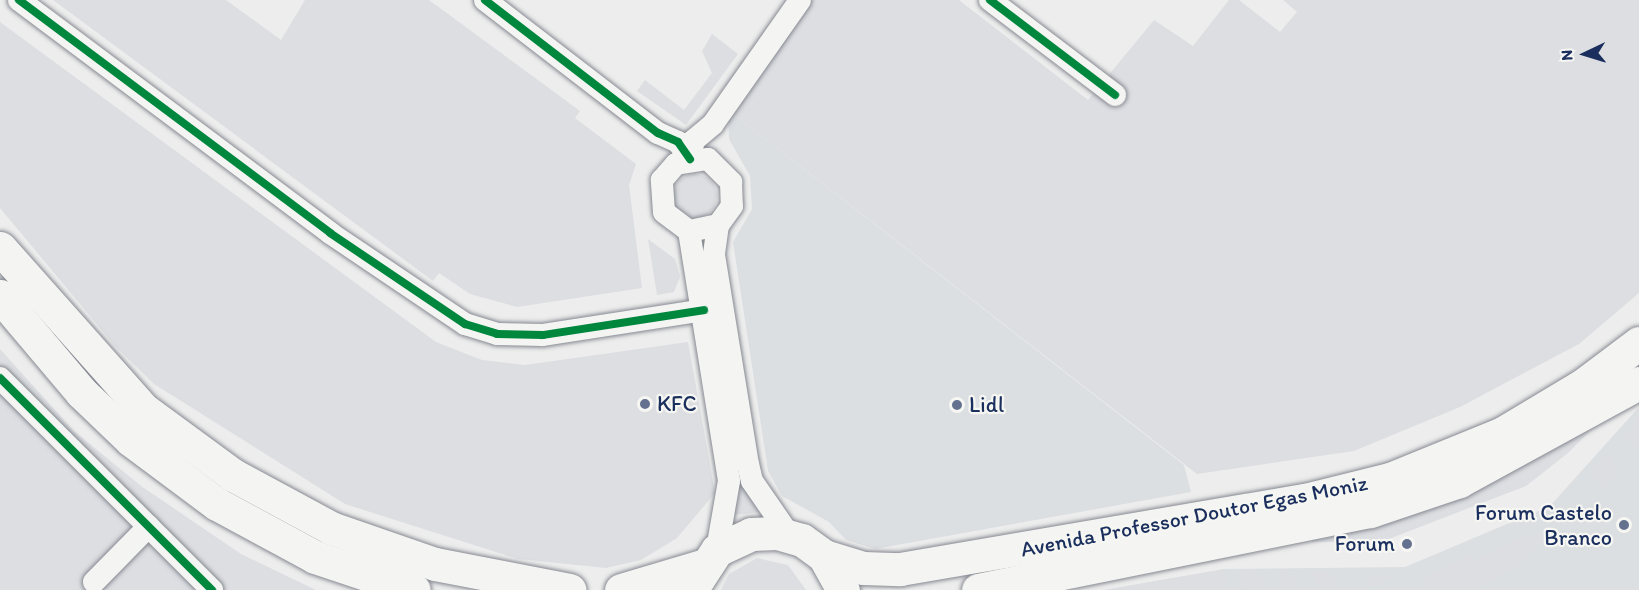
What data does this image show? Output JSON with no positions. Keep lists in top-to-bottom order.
{
  "streets": {
    "main road": ["Avenida Professor Doutor Egas Moniz"]
  },
  "places": [
    "KFC",
    "Lidl",
    "Forum Castelo Branco",
    "Forum"
  ],
  "north": "left"
}
